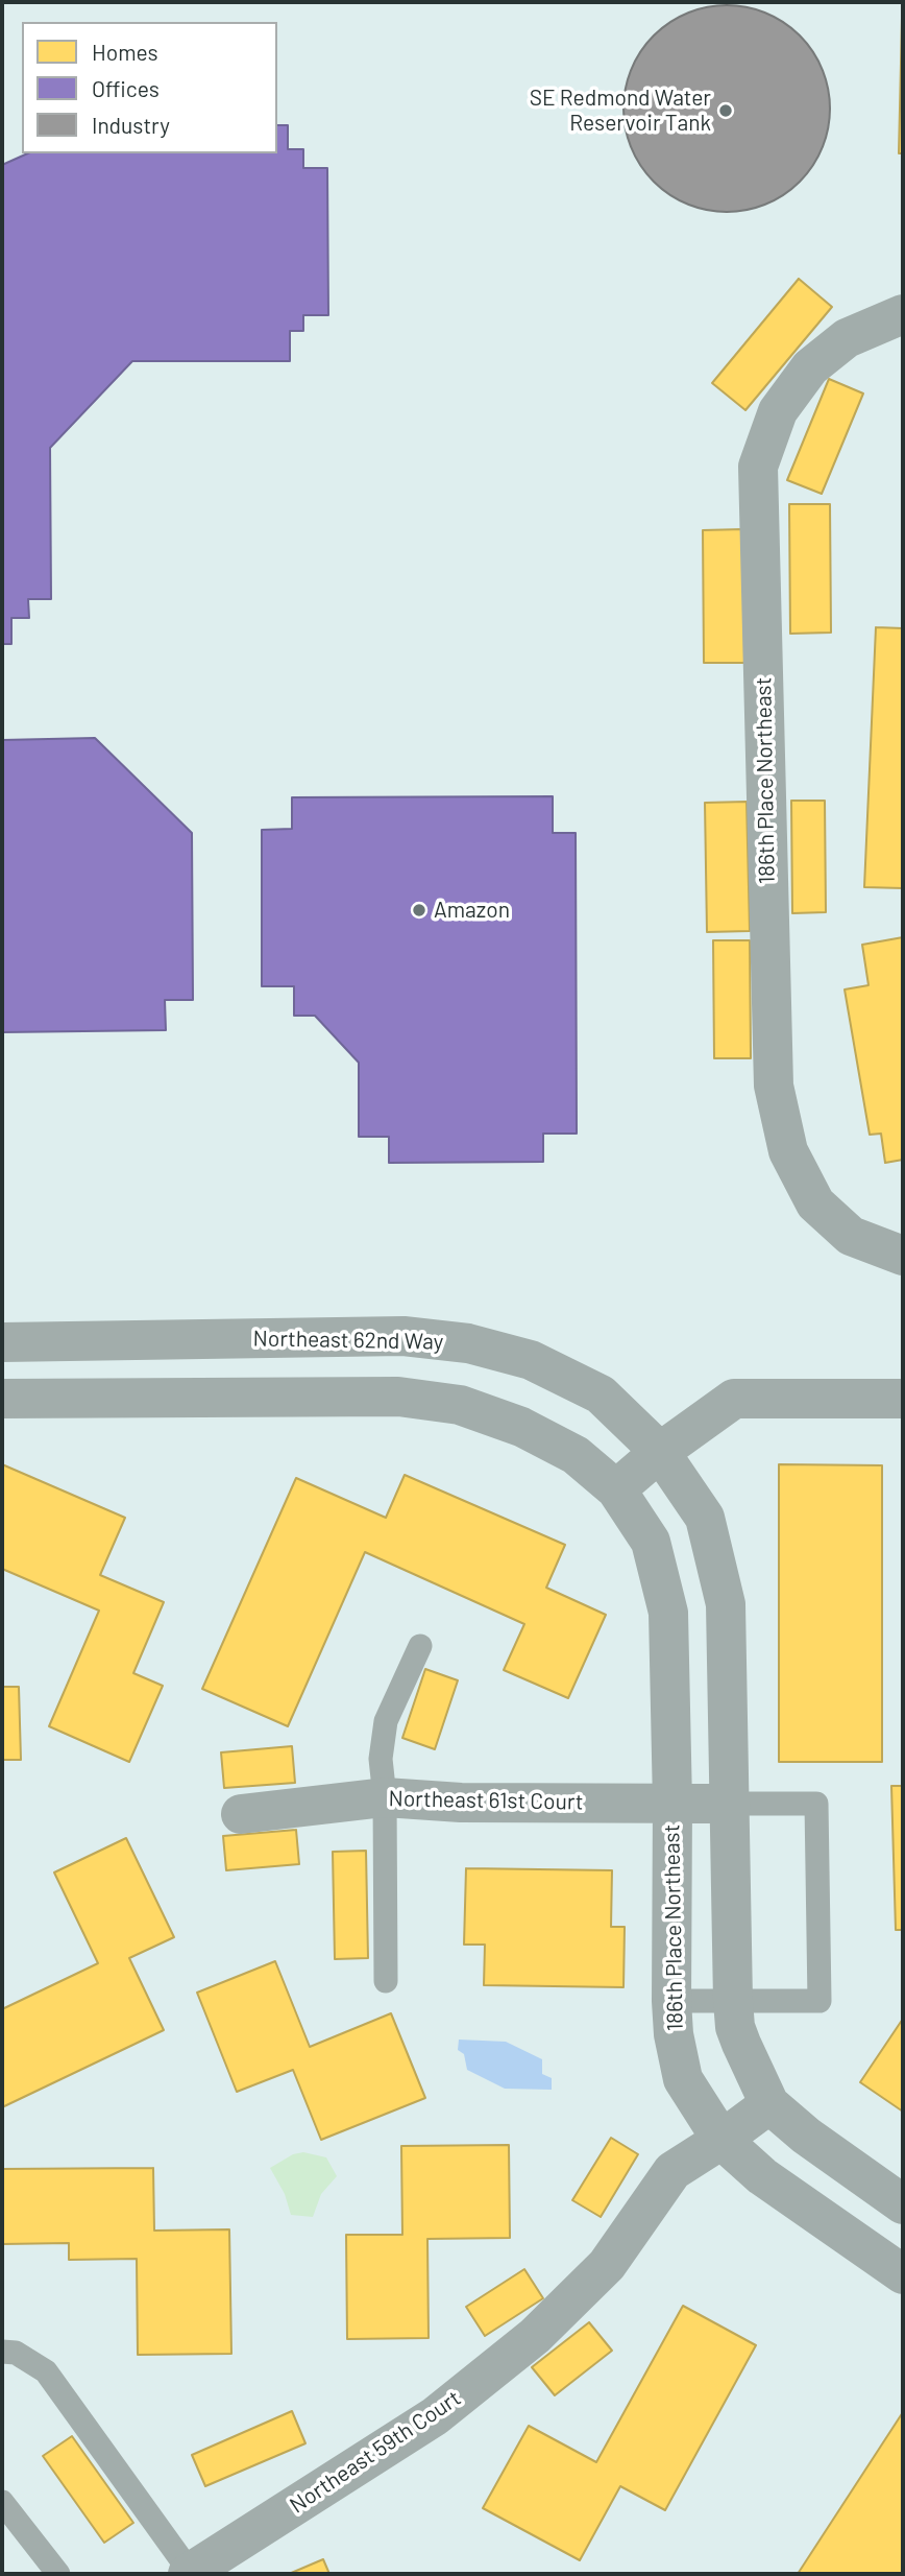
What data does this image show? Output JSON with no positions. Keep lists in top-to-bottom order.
{
  "streets": {
    "street": [
      "186th Place Northeast",
      "Northeast 62nd Way",
      "Northeast 61st Court",
      "Northeast 59th Court"
    ]
  },
  "crossings": [
    ["186th Place Northeast", "Northeast 61st Court"],
    ["186th Place Northeast", "Northeast 59th Court"]
  ],
  "places": ["SE Redmond Water Reservoir Tank", "Amazon"],
  "legend": ["Homes", "Offices", "Industry"]
}
